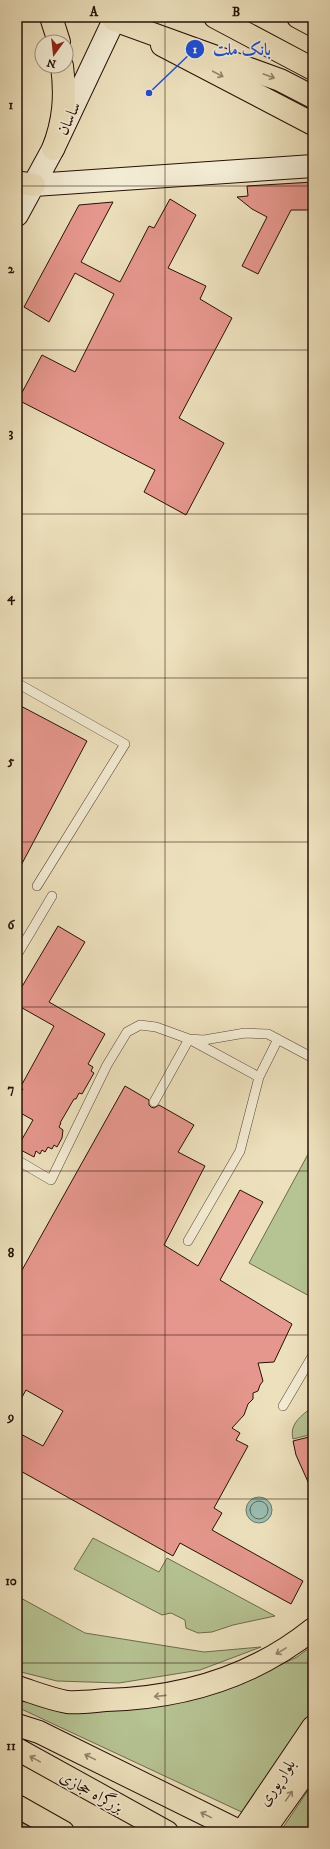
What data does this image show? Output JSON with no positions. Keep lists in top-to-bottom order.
{
  "streets": {
    "main road": ["بلوار پوری", "بزرگراه حجازی"],
    "street": ["ساسان"]
  },
  "places": ["بانک ملت"],
  "north": "bottom",
  "grid": {
    "columns": ["A", "B"],
    "rows": [
      "1",
      "2",
      "3",
      "4",
      "5",
      "6",
      "7",
      "8",
      "9",
      "10",
      "11"
    ]
  }
}
